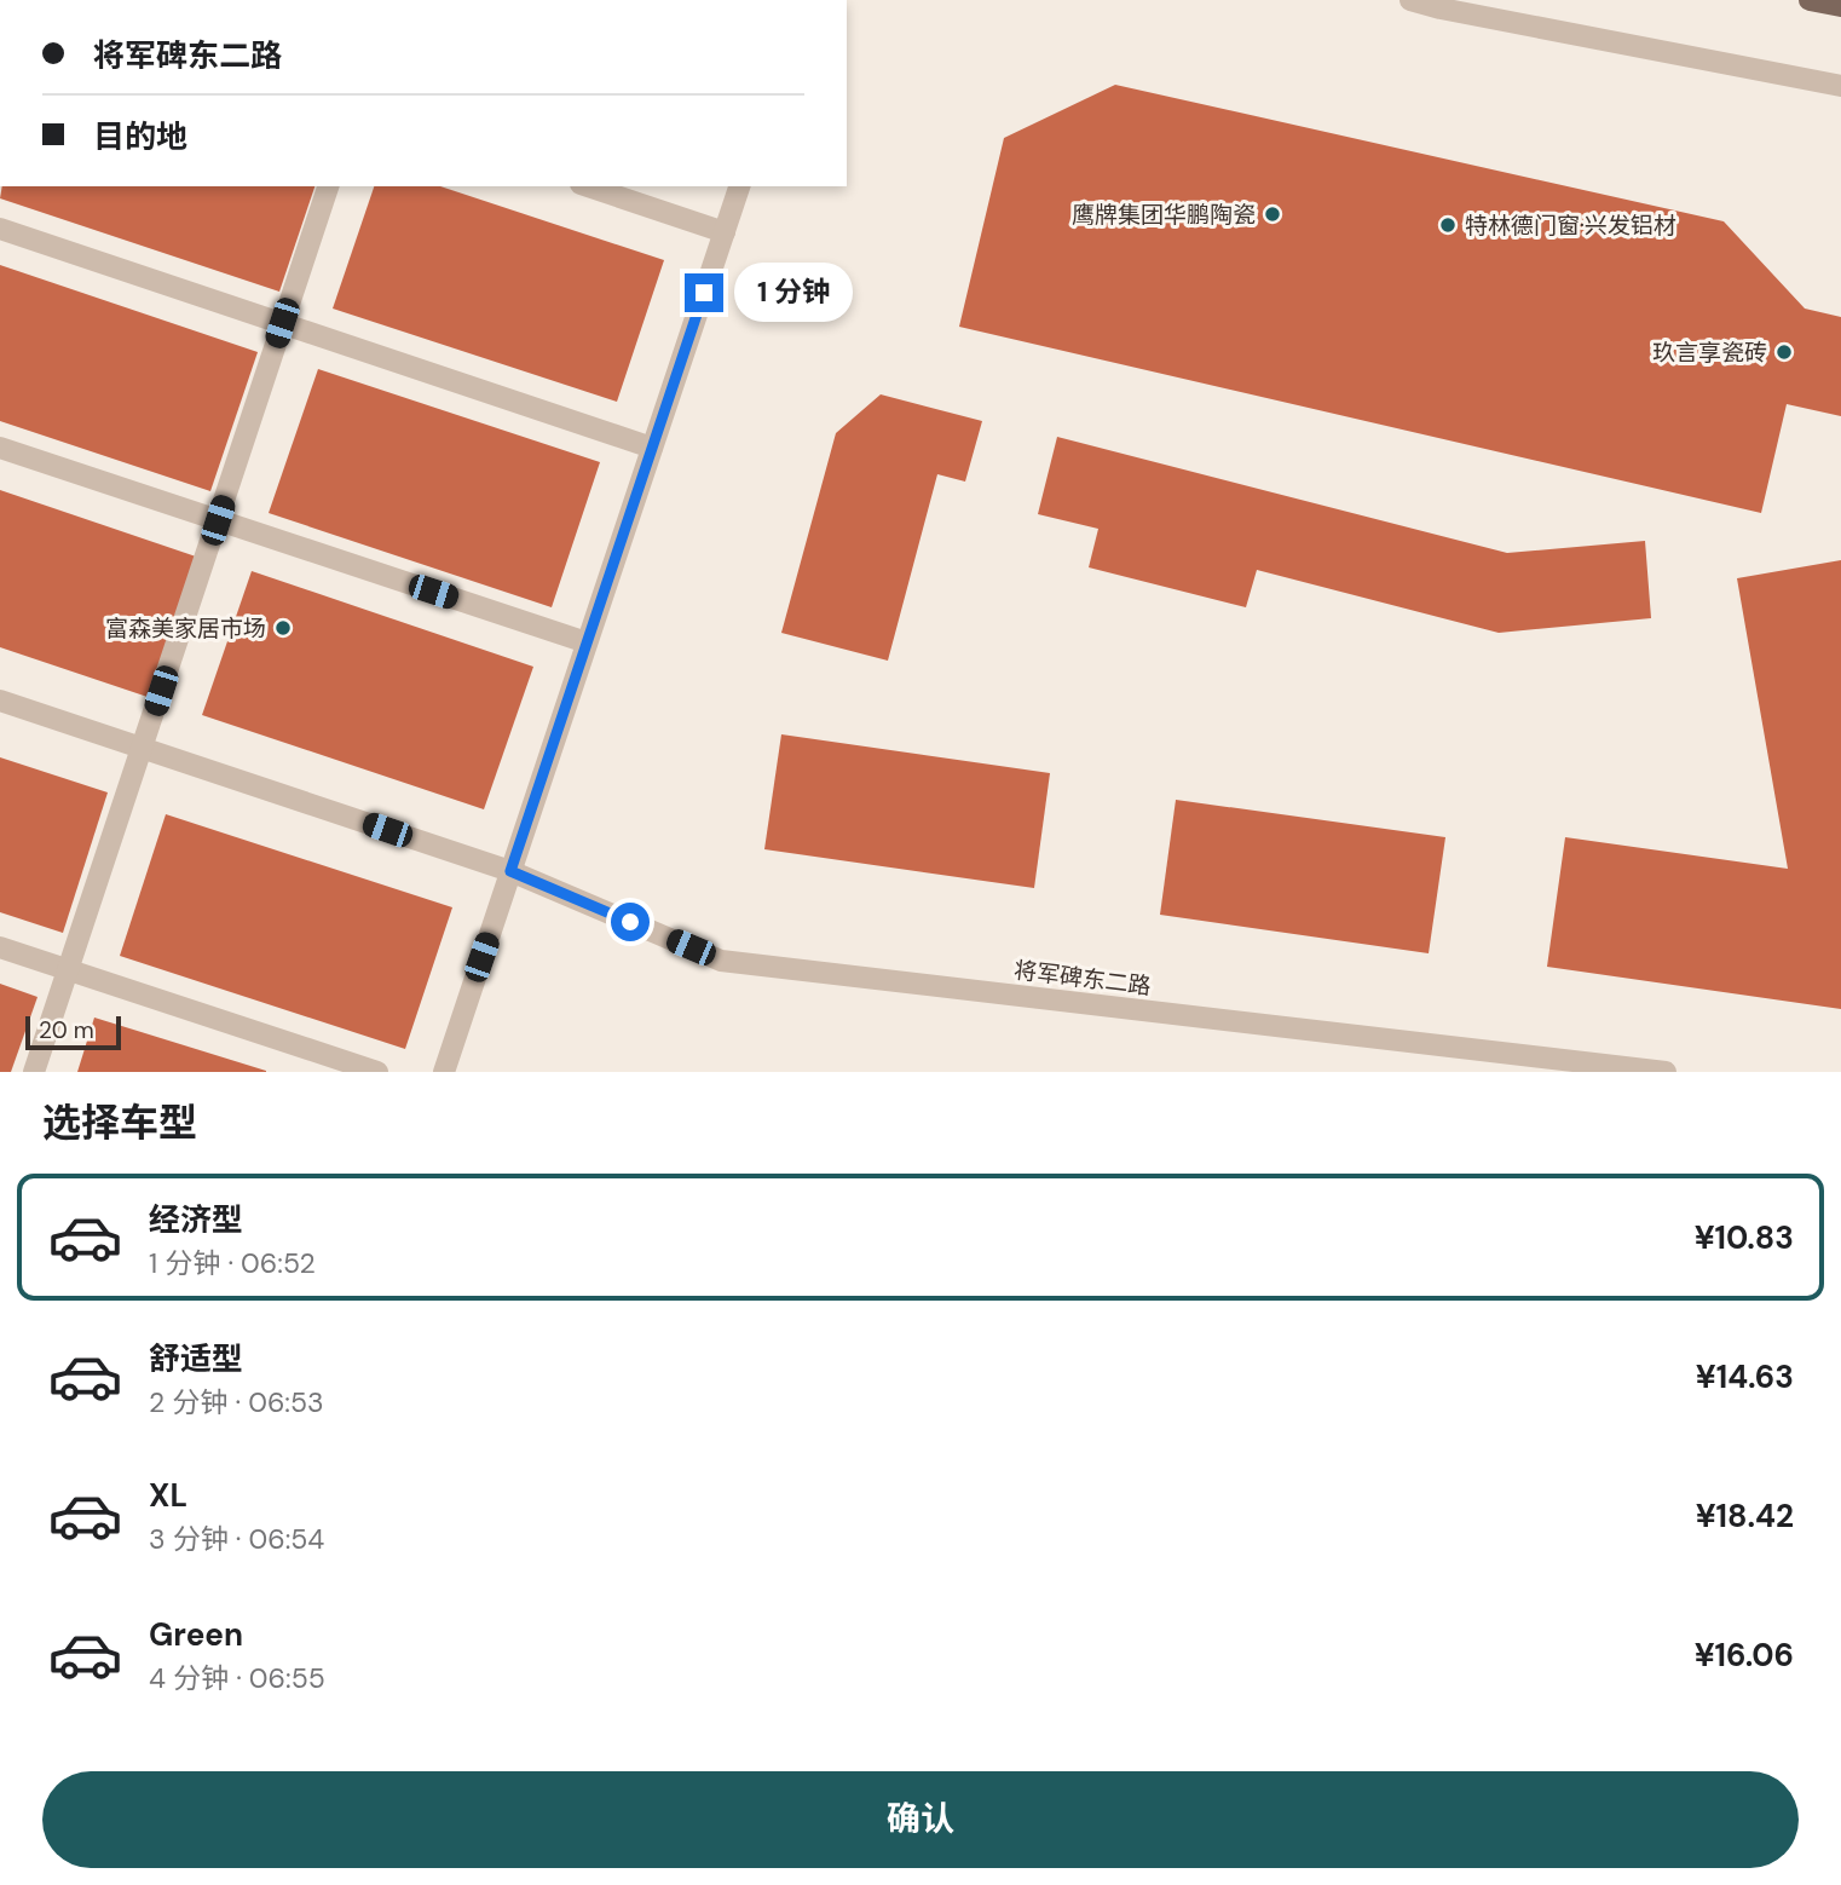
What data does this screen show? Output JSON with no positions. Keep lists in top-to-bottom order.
{
  "streets": {
    "street": ["将军碑东二路"]
  },
  "places": [
    "鹰牌集团华鹏陶瓷",
    "特林德门窗·兴发铝材",
    "玖言享瓷砖",
    "富森美家居市场"
  ],
  "scale_bar": "20 m",
  "page": {
    "banner": ["将军碑东二路", "目的地"],
    "bubble": "1 分钟",
    "scale": "20 m",
    "heading": "选择车型",
    "list": [
      {
        "name": "经济型",
        "note": "1 分钟 · 06:52",
        "value": "¥10.83"
      },
      {
        "name": "舒适型",
        "note": "2 分钟 · 06:53",
        "value": "¥14.63"
      },
      {
        "name": "XL",
        "note": "3 分钟 · 06:54",
        "value": "¥18.42"
      },
      {
        "name": "Green",
        "note": "4 分钟 · 06:55",
        "value": "¥16.06"
      }
    ],
    "buttons": "确认"
  }
}
